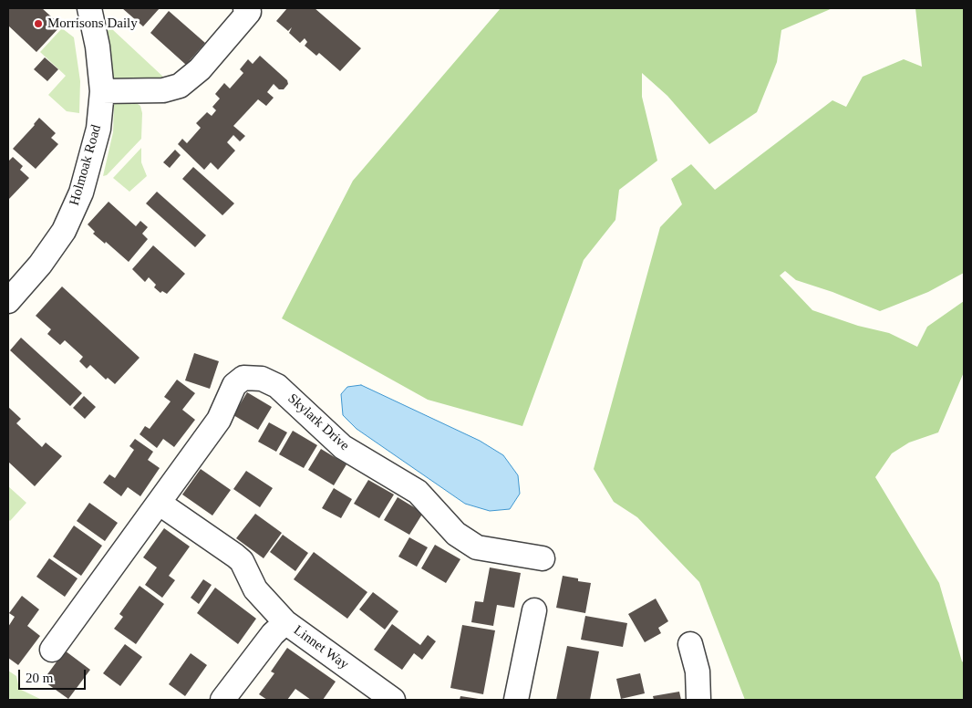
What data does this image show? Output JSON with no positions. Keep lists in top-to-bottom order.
{
  "streets": {
    "street": ["Holmoak Road", "Skylark Drive", "Linnet Way"]
  },
  "places": ["Morrisons Daily"],
  "scale_bar": "20 m"
}
